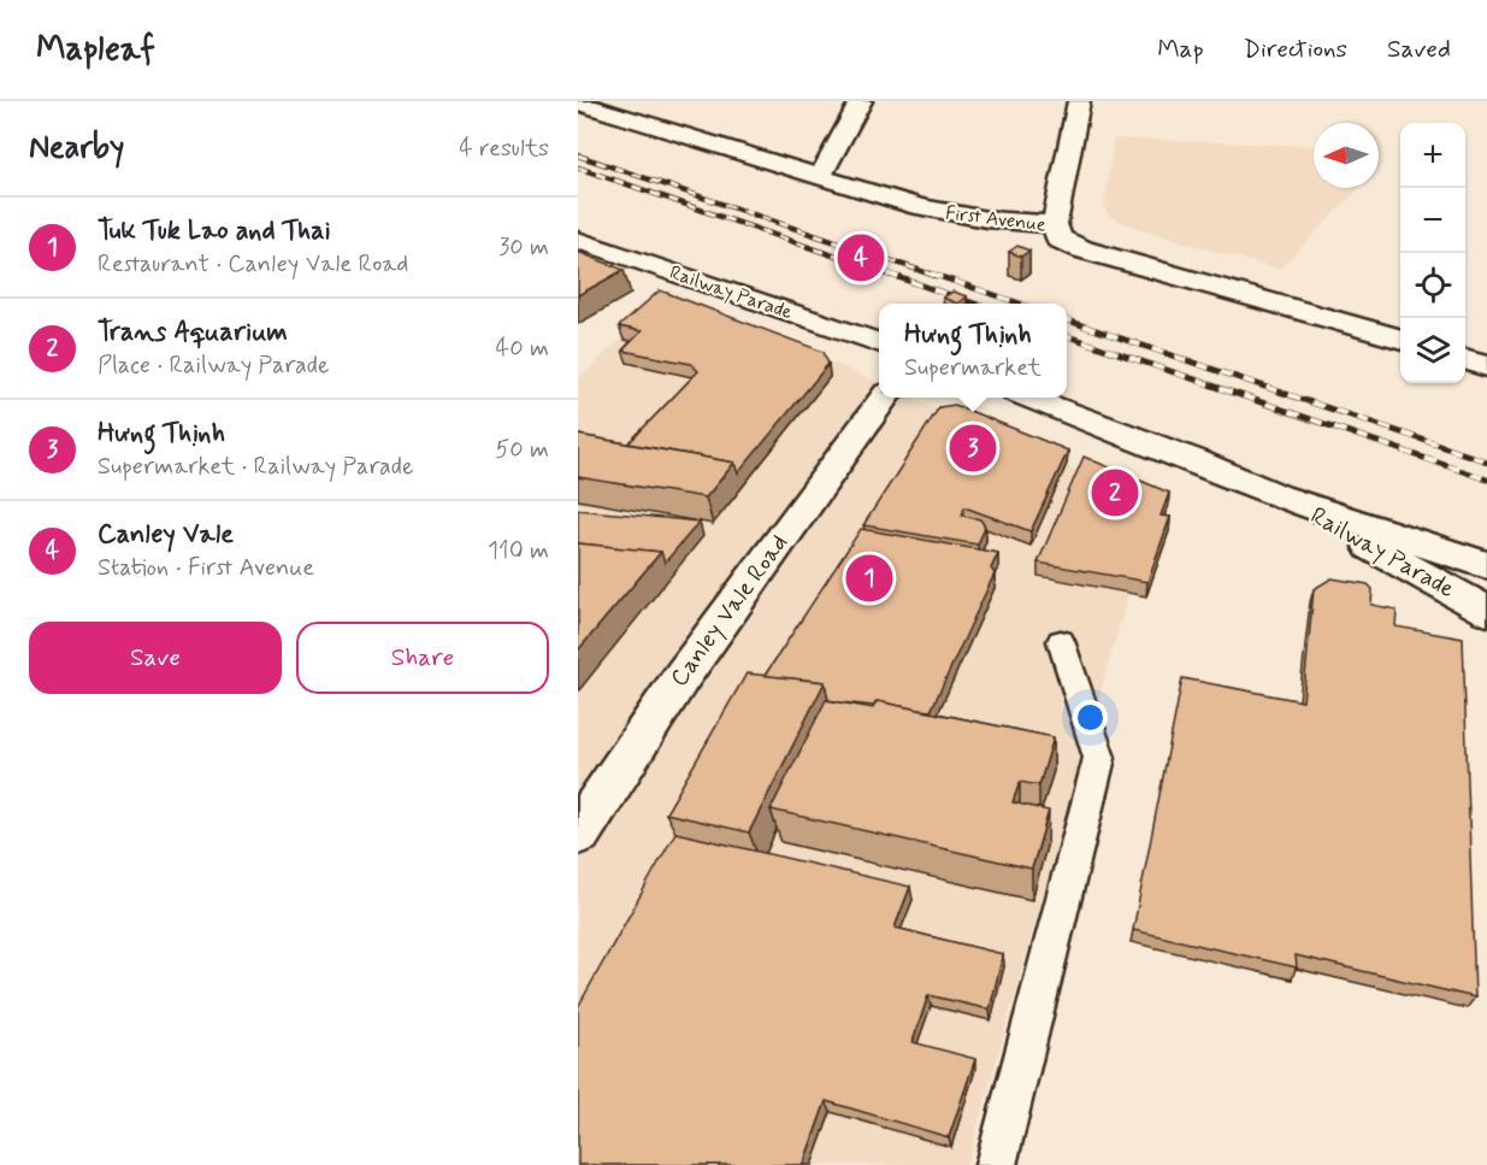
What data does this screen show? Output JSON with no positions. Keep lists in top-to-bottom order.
{
  "streets": {
    "street": ["First Avenue", "Railway Parade", "Canley Vale Road"]
  },
  "north": "left",
  "page": {
    "header": "Mapleaf",
    "nav": ["Map", "Directions", "Saved"],
    "heading": ["Nearby", "4 results"],
    "map_buttons": ["+", "−"],
    "list": [
      {
        "mark": "1",
        "name": "Tuk Tuk Lao and Thai",
        "note": "Restaurant · Canley Vale Road",
        "value": "30 m"
      },
      {
        "mark": "2",
        "name": "Trans Aquarium",
        "note": "Place · Railway Parade",
        "value": "40 m"
      },
      {
        "mark": "3",
        "name": "Hưng Thịnh",
        "note": "Supermarket · Railway Parade",
        "value": "50 m"
      },
      {
        "mark": "4",
        "name": "Canley Vale",
        "note": "Station · First Avenue",
        "value": "110 m"
      }
    ],
    "pins": [
      "4",
      "3",
      "2",
      "1"
    ],
    "popup": ["Hưng Thịnh", "Supermarket"],
    "buttons": ["Save", "Share"]
  }
}
